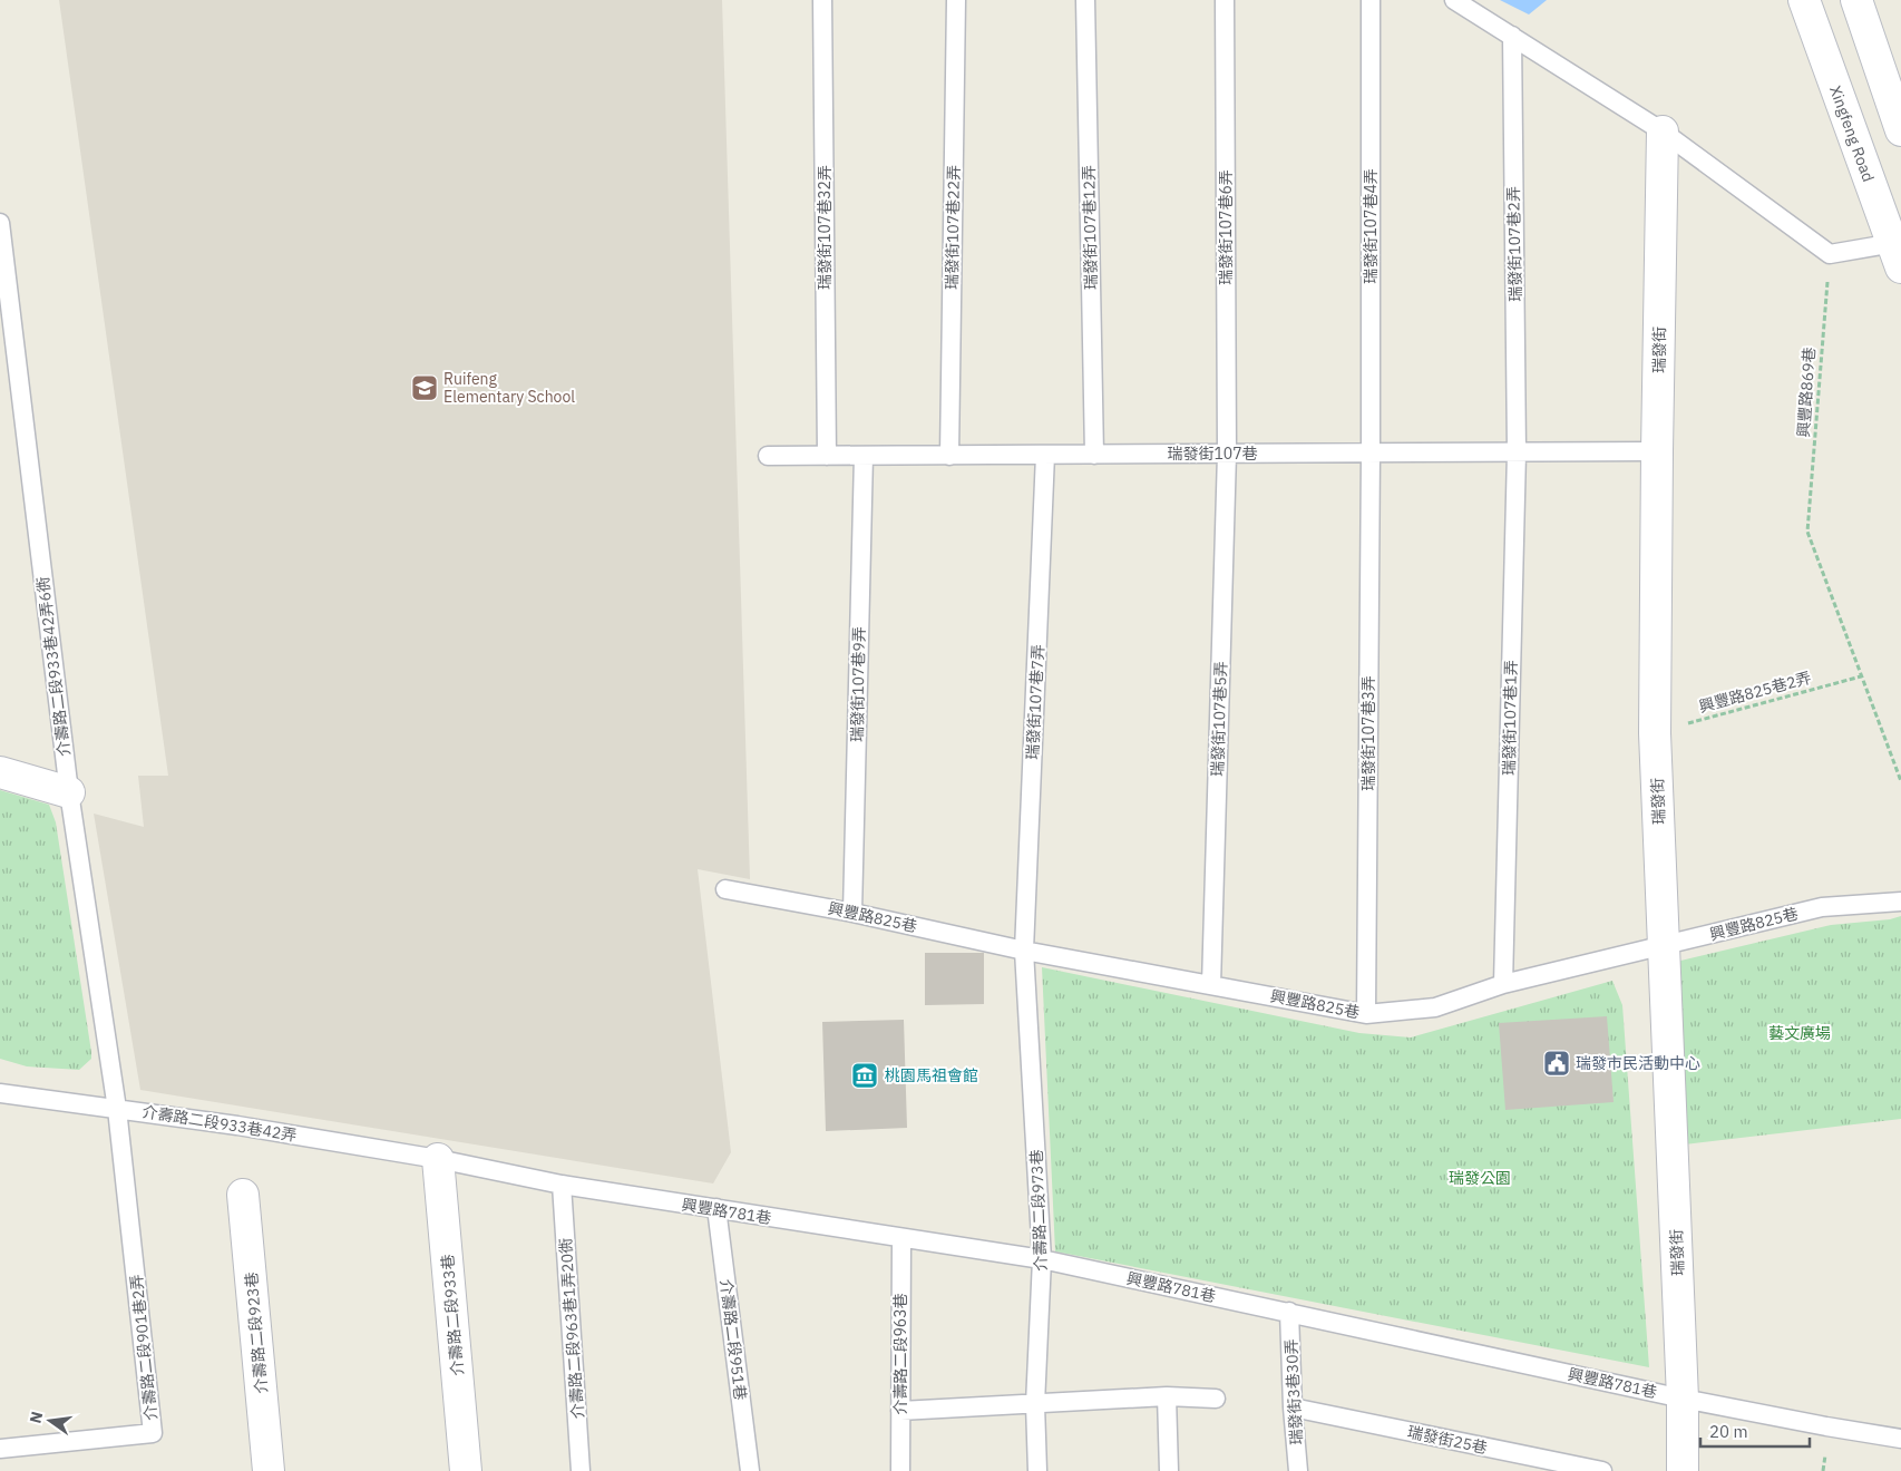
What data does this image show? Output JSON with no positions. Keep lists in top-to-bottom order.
{
  "streets": {
    "street": [
      "Xingfeng Road",
      "瑞發街",
      "介壽路二段933巷",
      "介壽路二段923巷"
    ],
    "lane": [
      "瑞發街107巷4弄",
      "瑞發街107巷32弄",
      "瑞發街107巷22弄",
      "瑞發街107巷12弄",
      "瑞發街107巷6弄",
      "瑞發街107巷2弄",
      "瑞發街107巷",
      "介壽路二段933巷42弄6衖",
      "瑞發街107巷9弄",
      "瑞發街107巷7弄",
      "瑞發街107巷1弄",
      "瑞發街107巷5弄",
      "瑞發街107巷3弄",
      "興豐路825巷",
      "介壽路二段933巷42弄",
      "介壽路二段973巷",
      "興豐路781巷",
      "介壽路二段963巷1弄20衖",
      "介壽路二段951巷",
      "介壽路二段901巷2弄",
      "介壽路二段963巷",
      "瑞發街3巷30弄",
      "瑞發街25巷"
    ],
    "path": ["興豐路869巷", "興豐路825巷2弄"]
  },
  "crossings": [
    ["瑞發街107巷4弄", "瑞發街107巷"],
    ["瑞發街107巷4弄", "瑞發街107巷3弄"],
    ["瑞發街107巷32弄", "瑞發街107巷"],
    ["瑞發街107巷22弄", "瑞發街107巷"],
    ["瑞發街107巷12弄", "瑞發街107巷"],
    ["瑞發街107巷6弄", "瑞發街107巷"],
    ["瑞發街107巷6弄", "瑞發街107巷5弄"],
    ["瑞發街107巷2弄", "瑞發街107巷"],
    ["瑞發街107巷2弄", "瑞發街107巷1弄"],
    ["瑞發街", "瑞發街107巷"],
    ["瑞發街", "興豐路825巷2弄"],
    ["瑞發街", "興豐路825巷"],
    ["瑞發街", "興豐路781巷"],
    ["興豐路869巷", "興豐路825巷2弄"],
    ["瑞發街107巷", "瑞發街107巷9弄"],
    ["瑞發街107巷", "瑞發街107巷7弄"],
    ["瑞發街107巷", "瑞發街107巷1弄"],
    ["瑞發街107巷", "瑞發街107巷5弄"],
    ["瑞發街107巷", "瑞發街107巷3弄"],
    ["介壽路二段933巷42弄6衖", "介壽路二段933巷42弄"],
    ["介壽路二段933巷42弄6衖", "介壽路二段901巷2弄"],
    ["瑞發街107巷9弄", "興豐路825巷"],
    ["瑞發街107巷7弄", "興豐路825巷"],
    ["瑞發街107巷7弄", "介壽路二段973巷"],
    ["瑞發街107巷1弄", "興豐路825巷"],
    ["瑞發街107巷5弄", "興豐路825巷"],
    ["瑞發街107巷3弄", "興豐路825巷"],
    ["興豐路825巷", "介壽路二段973巷"],
    ["介壽路二段933巷42弄", "興豐路781巷"],
    ["介壽路二段933巷42弄", "介壽路二段933巷"],
    ["介壽路二段933巷42弄", "介壽路二段901巷2弄"],
    ["介壽路二段973巷", "興豐路781巷"],
    ["興豐路781巷", "介壽路二段933巷"],
    ["興豐路781巷", "介壽路二段963巷1弄20衖"],
    ["興豐路781巷", "介壽路二段951巷"],
    ["興豐路781巷", "介壽路二段963巷"],
    ["興豐路781巷", "瑞發街3巷30弄"],
    ["瑞發街3巷30弄", "瑞發街25巷"]
  ],
  "parks": ["藝文廣場", "瑞發公園"],
  "places": {
    "school or university": ["Ruifeng Elementary School"],
    "public building": ["瑞發市民活動中心"],
    "museum": ["桃園馬祖會館"]
  },
  "scale_bar": "20 m",
  "north": "left"
}
